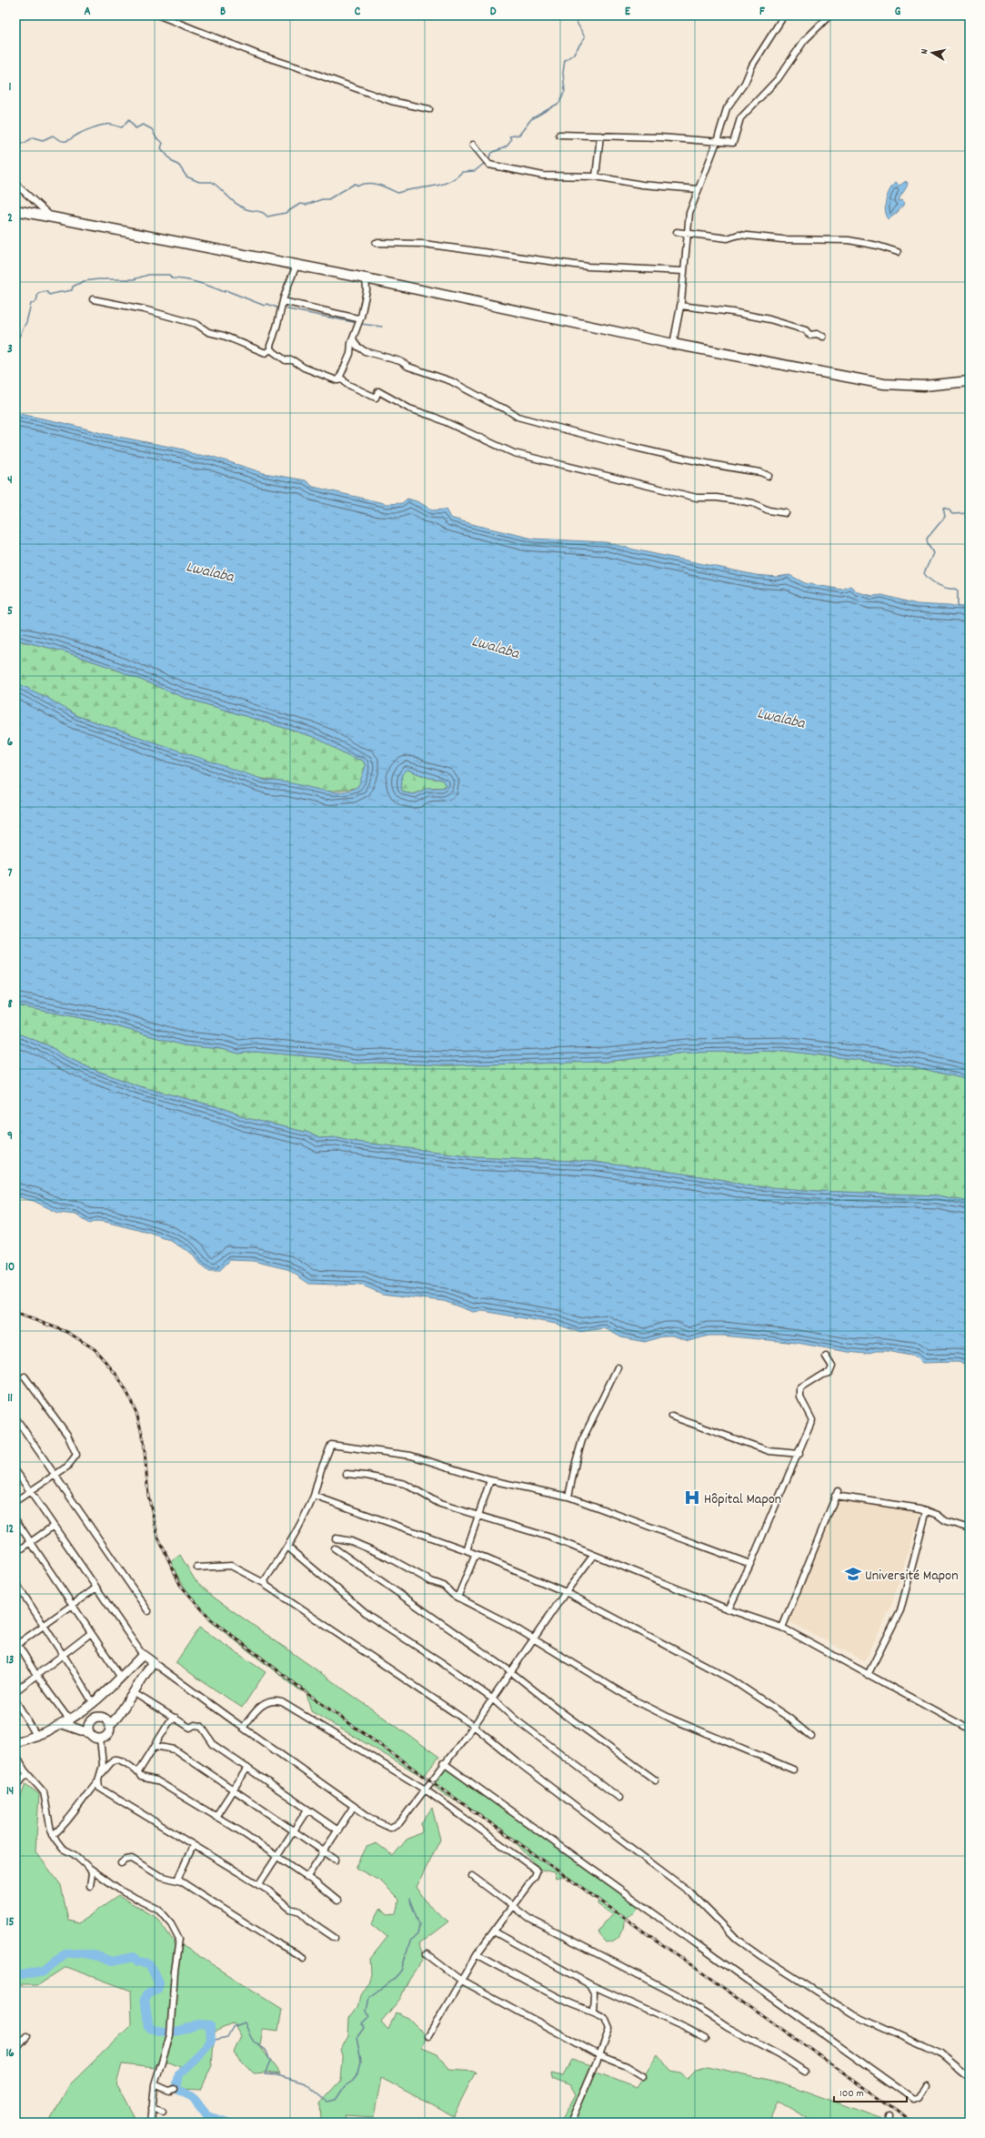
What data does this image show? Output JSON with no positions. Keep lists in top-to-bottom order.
{
  "water": ["Lwalaba"],
  "places": {
    "hospital": ["Hôpital Mapon"],
    "school or university": ["Université Mapon"]
  },
  "scale_bar": "100 m",
  "north": "left",
  "grid": {
    "columns": [
      "A",
      "B",
      "C",
      "D",
      "E",
      "F",
      "G"
    ],
    "rows": [
      "1",
      "2",
      "3",
      "4",
      "5",
      "6",
      "7",
      "8",
      "9",
      "10",
      "11",
      "12",
      "13",
      "14",
      "15",
      "16"
    ]
  }
}
